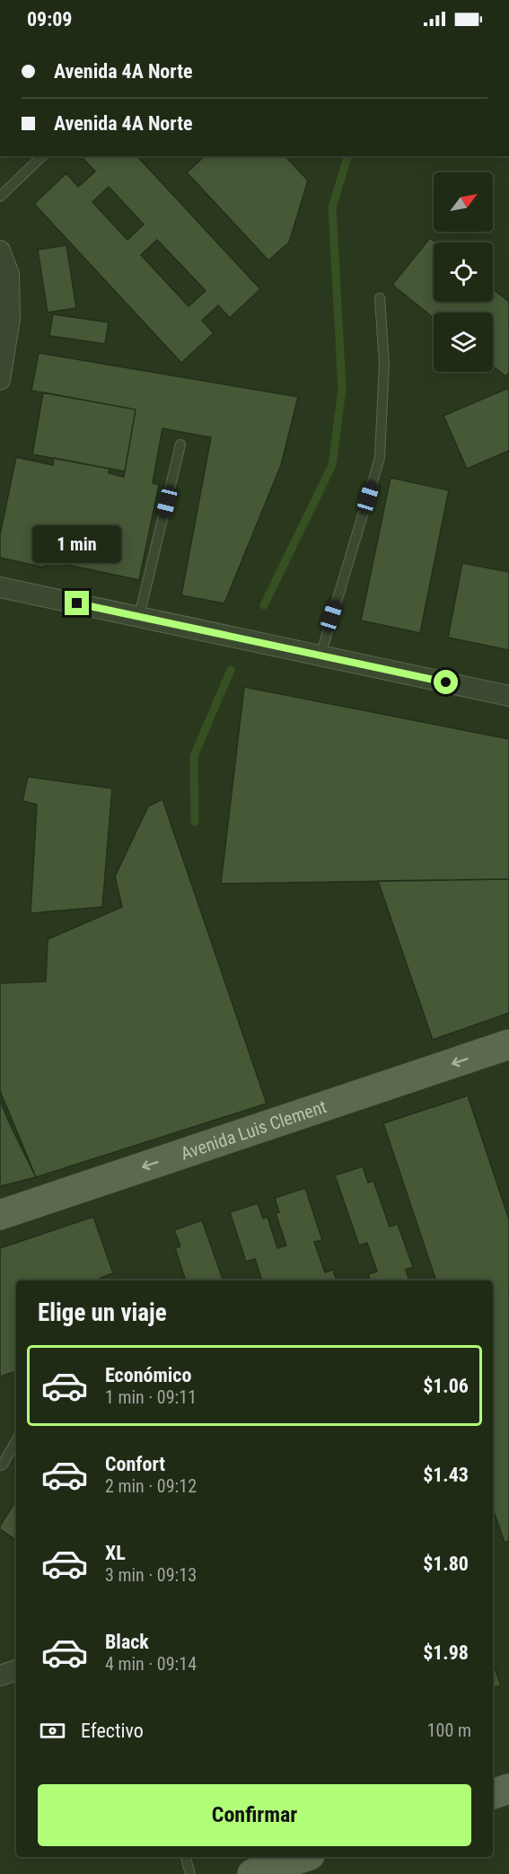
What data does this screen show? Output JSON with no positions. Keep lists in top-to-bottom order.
{
  "streets": {
    "main road": ["Avenida Luis Clement"]
  },
  "one_way": ["Avenida Luis Clement"],
  "north": "top right",
  "page": {
    "status": "09:09",
    "banner": ["Avenida 4A Norte", "Avenida 4A Norte"],
    "bubble": "1 min",
    "heading": "Elige un viaje",
    "list": [
      {
        "name": "Económico",
        "note": "1 min · 09:11",
        "value": "$1.06"
      },
      {
        "name": "Confort",
        "note": "2 min · 09:12",
        "value": "$1.43"
      },
      {
        "name": "XL",
        "note": "3 min · 09:13",
        "value": "$1.80"
      },
      {
        "name": "Black",
        "note": "4 min · 09:14",
        "value": "$1.98"
      }
    ],
    "pay": ["Efectivo", "100 m"],
    "buttons": "Confirmar"
  }
}
